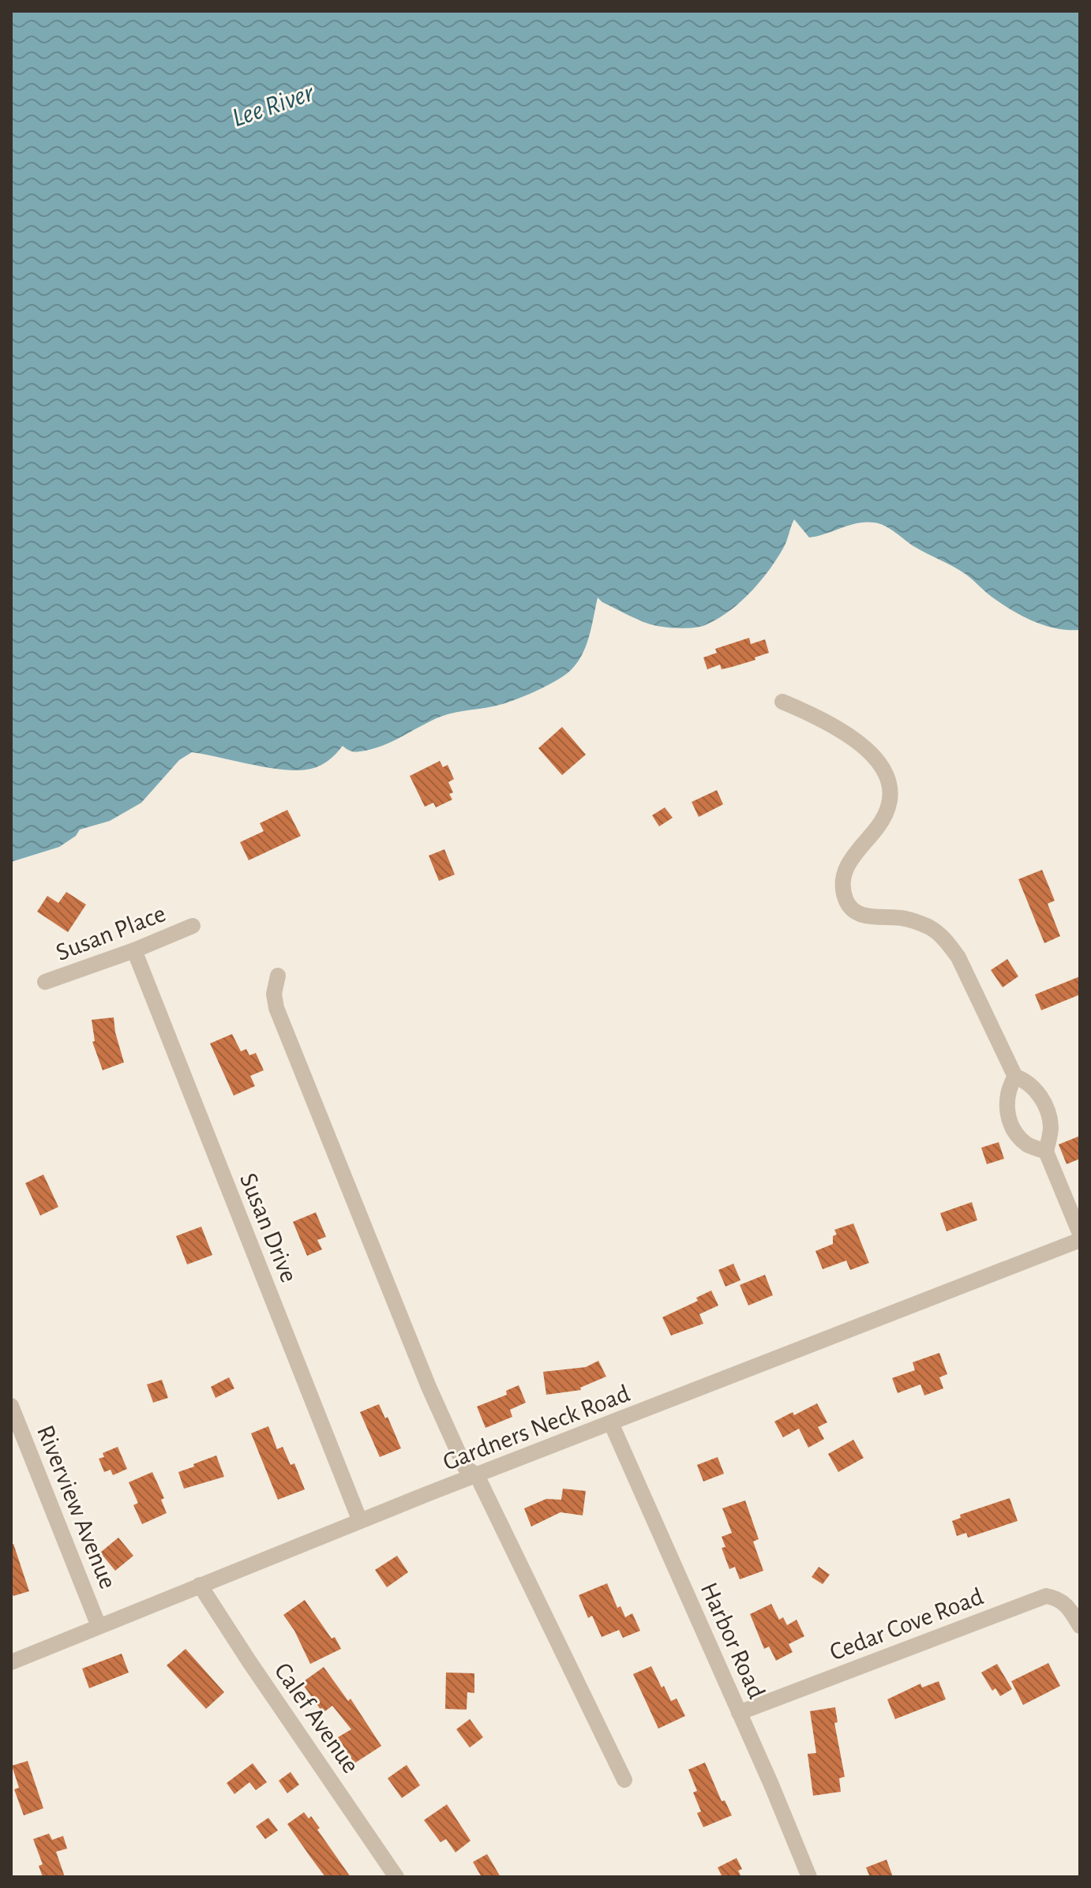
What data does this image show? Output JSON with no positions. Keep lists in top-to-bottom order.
{
  "streets": {
    "street": [
      "Susan Place",
      "Susan Drive",
      "Gardners Neck Road",
      "Riverview Avenue",
      "Cedar Cove Road",
      "Harbor Road",
      "Calef Avenue"
    ]
  },
  "crossings": [
    ["Susan Place", "Susan Drive"],
    ["Susan Drive", "Gardners Neck Road"],
    ["Gardners Neck Road", "Riverview Avenue"],
    ["Gardners Neck Road", "Harbor Road"],
    ["Gardners Neck Road", "Calef Avenue"],
    ["Cedar Cove Road", "Harbor Road"]
  ],
  "water": ["Lee River"]
}
